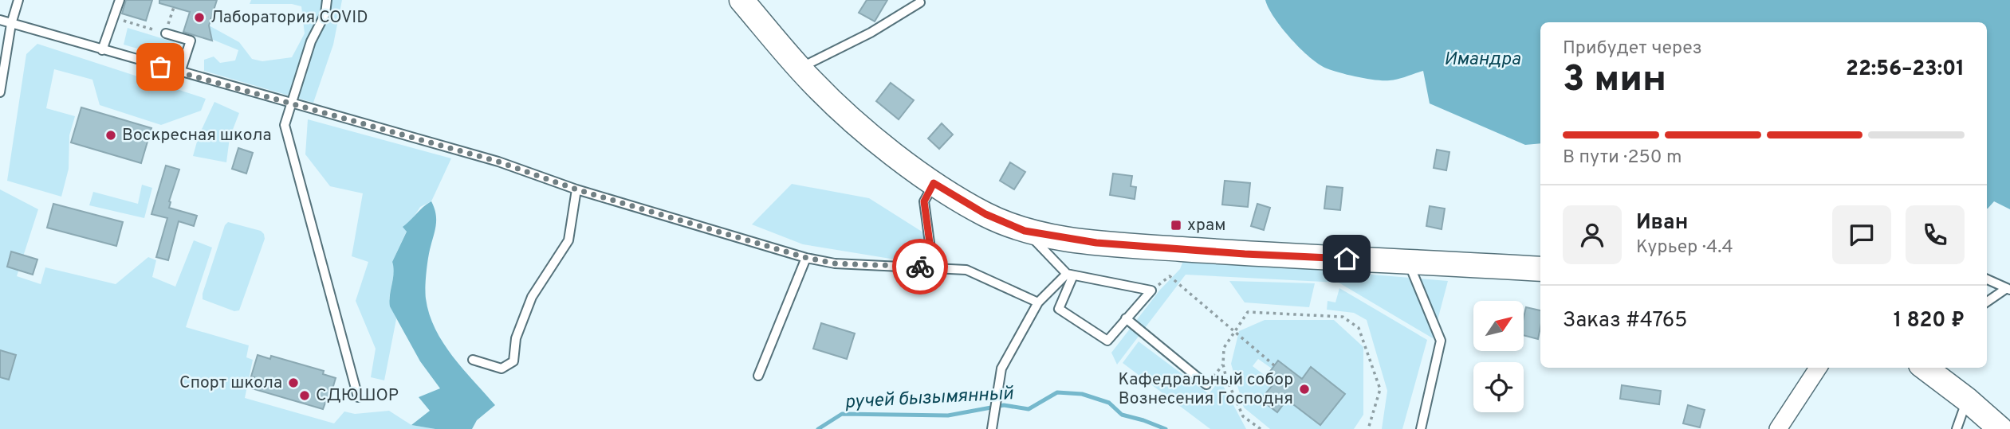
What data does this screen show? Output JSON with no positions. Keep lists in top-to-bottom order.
{
  "water": ["Имандра", "ручей бызымянный"],
  "places": {
    "other": [
      "Лаборатория COVID",
      "Воскресная школа",
      "Спорт школа",
      "Кафедральный собор Вознесения Господня",
      "СДЮШОР"
    ],
    "transit": ["храм"]
  },
  "north": "top right",
  "page": {
    "heading": ["3 мин", "Прибудет через", "22:56–23:01"],
    "panel": [
      "Иван",
      "Курьер · 4.4",
      "Заказ #4765",
      "1 820 ₽"
    ],
    "bar": "В пути · 250 m"
  }
}
